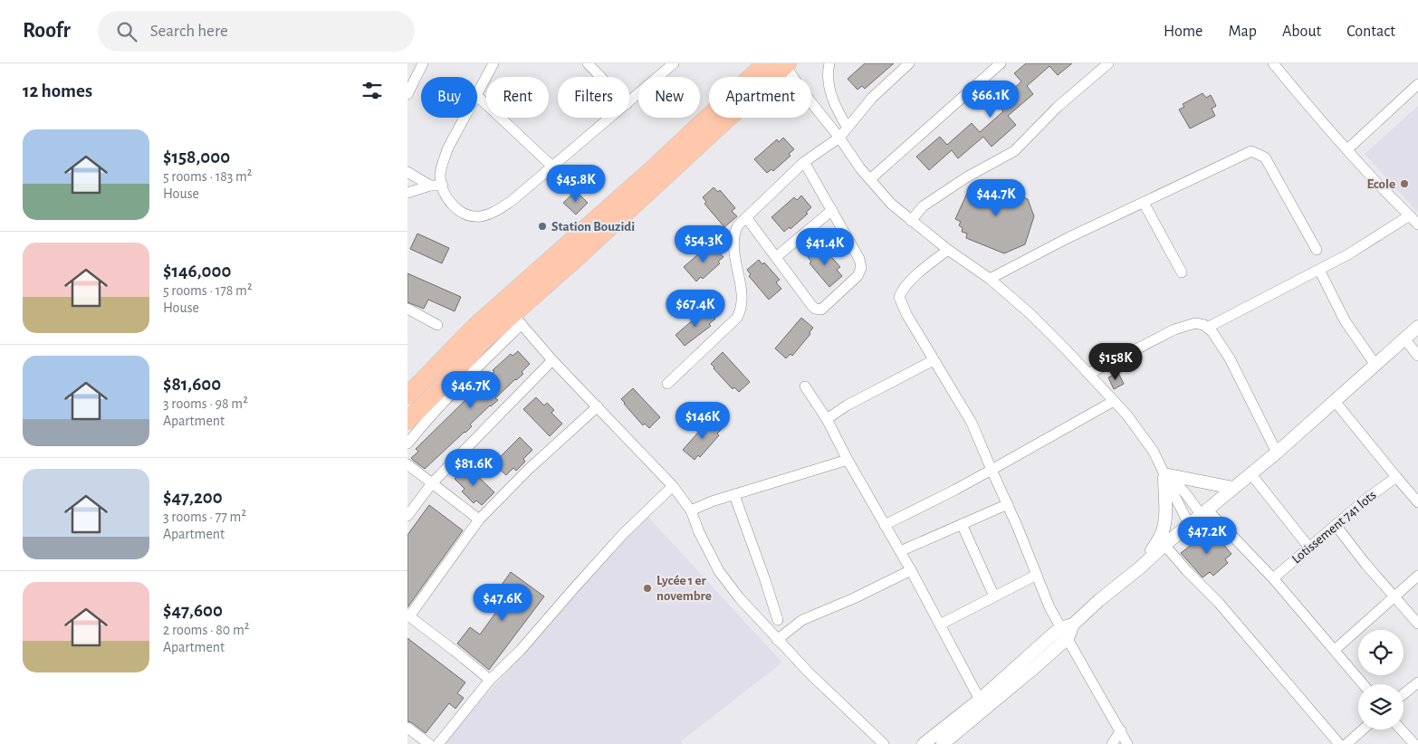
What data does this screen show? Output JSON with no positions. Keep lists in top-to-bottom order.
{
  "streets": {
    "street": ["Lotissement 741 lots"]
  },
  "places": ["Ecole", "Station Bouzidi", "Lycée 1 er novembre"],
  "page": {
    "header": "Roofr",
    "search": "Search here",
    "nav": [
      "Home",
      "Map",
      "About",
      "Contact"
    ],
    "heading": "12 homes",
    "chip": [
      "Buy",
      "Rent",
      "Filters",
      "New",
      "Apartment"
    ],
    "price": [
      "$66.1K",
      "$45.8K",
      "$44.7K",
      "$54.3K",
      "$41.4K",
      "$67.4K",
      "$158K",
      "$46.7K",
      "$146K",
      "$81.6K",
      "$47.2K",
      "$47.6K"
    ],
    "list": [
      {
        "name": "$158,000",
        "note": "5 rooms · 183 m² · House"
      },
      {
        "name": "$146,000",
        "note": "5 rooms · 178 m² · House"
      },
      {
        "name": "$81,600",
        "note": "3 rooms · 98 m² · Apartment"
      },
      {
        "name": "$47,200",
        "note": "3 rooms · 77 m² · Apartment"
      },
      {
        "name": "$47,600",
        "note": "2 rooms · 80 m² · Apartment"
      }
    ]
  }
}
